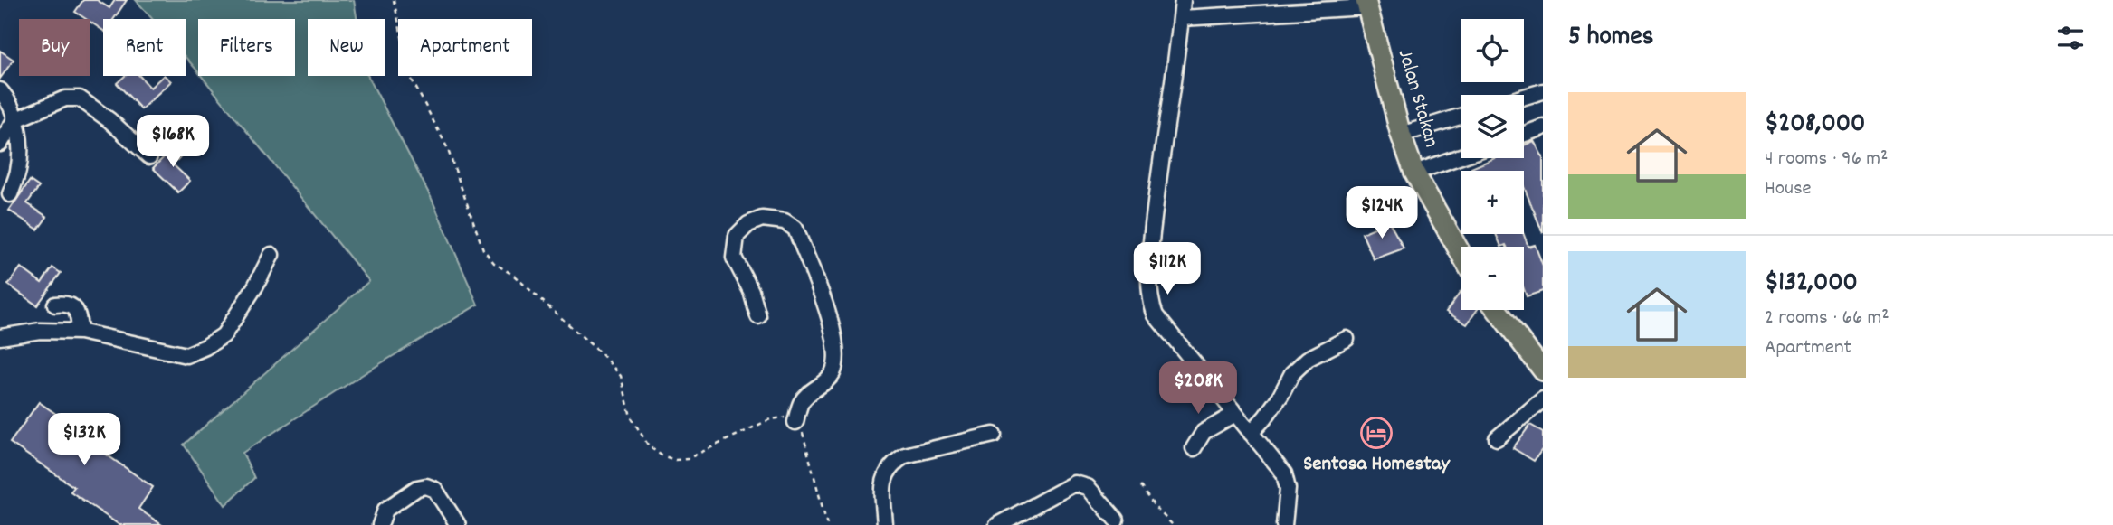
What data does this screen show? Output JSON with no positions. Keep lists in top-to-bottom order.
{
  "streets": {
    "main road": ["Jalan Stakan"]
  },
  "places": {
    "hotel": ["Sentosa Homestay"]
  },
  "page": {
    "heading": "5 homes",
    "map_buttons": ["+", "−"],
    "chip": [
      "Buy",
      "Rent",
      "Filters",
      "New",
      "Apartment"
    ],
    "list": [
      {
        "name": "$208,000",
        "note": "4 rooms · 96 m² · House"
      },
      {
        "name": "$132,000",
        "note": "2 rooms · 66 m² · Apartment"
      }
    ],
    "price": [
      "$168K",
      "$124K",
      "$112K",
      "$208K",
      "$132K"
    ]
  }
}
